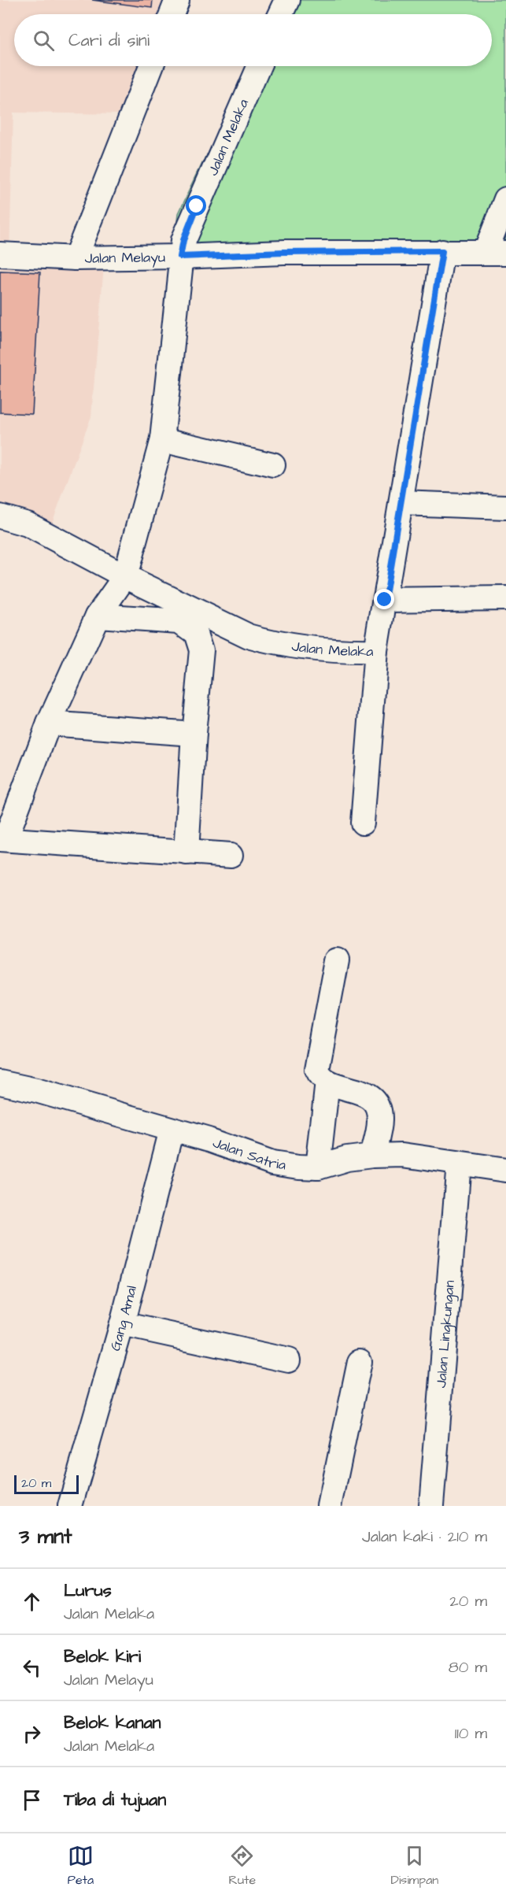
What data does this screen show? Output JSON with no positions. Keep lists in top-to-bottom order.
{
  "streets": {
    "street": [
      "Jalan Melaka",
      "Jalan Melayu",
      "Jalan Satria",
      "Gang Amal",
      "Jalan Lingkungan"
    ]
  },
  "crossings": [
    ["Jalan Melaka", "Jalan Melayu"],
    ["Jalan Satria", "Gang Amal"],
    ["Jalan Satria", "Jalan Lingkungan"]
  ],
  "scale_bar": "20 m",
  "page": {
    "search": "Cari di sini",
    "scale": "20 m",
    "heading": ["3 mnt", "Jalan kaki · 210 m"],
    "list": [
      ["Lurus", "Jalan Melaka", "20 m"],
      ["Belok kiri", "Jalan Melayu", "80 m"],
      ["Belok kanan", "Jalan Melaka", "110 m"],
      "Tiba di tujuan"
    ],
    "nav": ["Peta", "Rute", "Disimpan"]
  }
}
